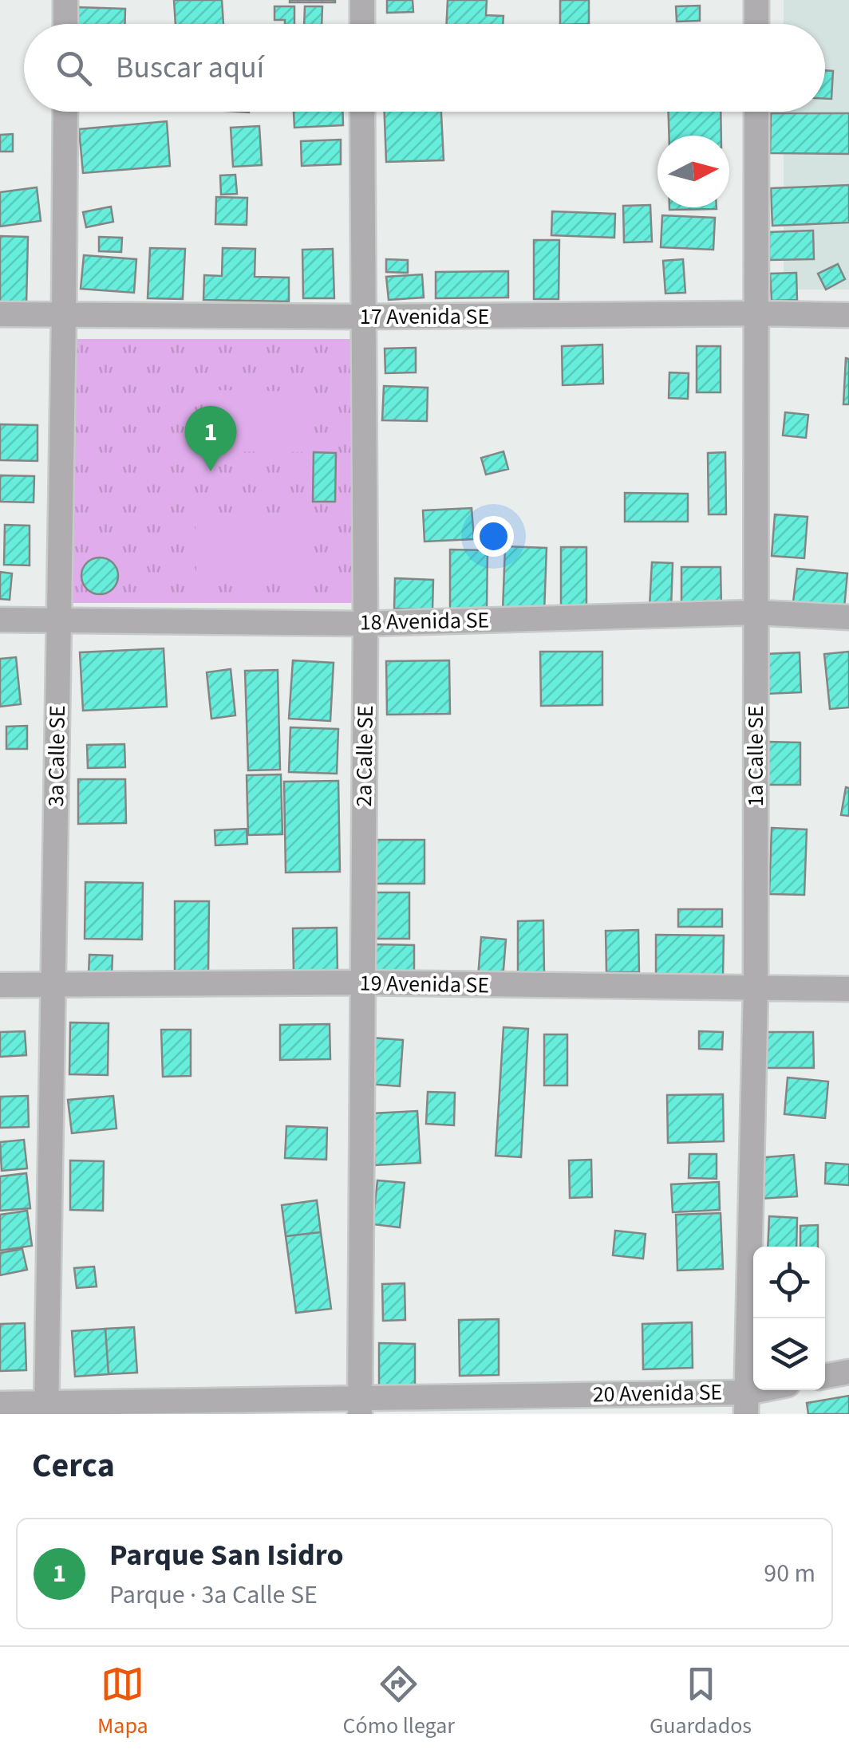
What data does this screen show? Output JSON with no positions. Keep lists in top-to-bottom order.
{
  "streets": {
    "street": [
      "17 Avenida SE",
      "18 Avenida SE",
      "3a Calle SE",
      "2a Calle SE",
      "1a Calle SE",
      "19 Avenida SE",
      "20 Avenida SE"
    ]
  },
  "crossings": [
    ["17 Avenida SE", "3a Calle SE"],
    ["17 Avenida SE", "2a Calle SE"],
    ["17 Avenida SE", "1a Calle SE"],
    ["18 Avenida SE", "3a Calle SE"],
    ["18 Avenida SE", "2a Calle SE"],
    ["18 Avenida SE", "1a Calle SE"],
    ["3a Calle SE", "19 Avenida SE"],
    ["3a Calle SE", "20 Avenida SE"],
    ["2a Calle SE", "19 Avenida SE"],
    ["2a Calle SE", "20 Avenida SE"],
    ["1a Calle SE", "19 Avenida SE"],
    ["1a Calle SE", "20 Avenida SE"]
  ],
  "north": "right",
  "page": {
    "search": "Buscar aquí",
    "pins": "1",
    "heading": "Cerca",
    "list": [
      {
        "mark": "1",
        "name": "Parque San Isidro",
        "note": "Parque · 3a Calle SE",
        "value": "90 m"
      }
    ],
    "nav": ["Mapa", "Cómo llegar", "Guardados"]
  }
}
